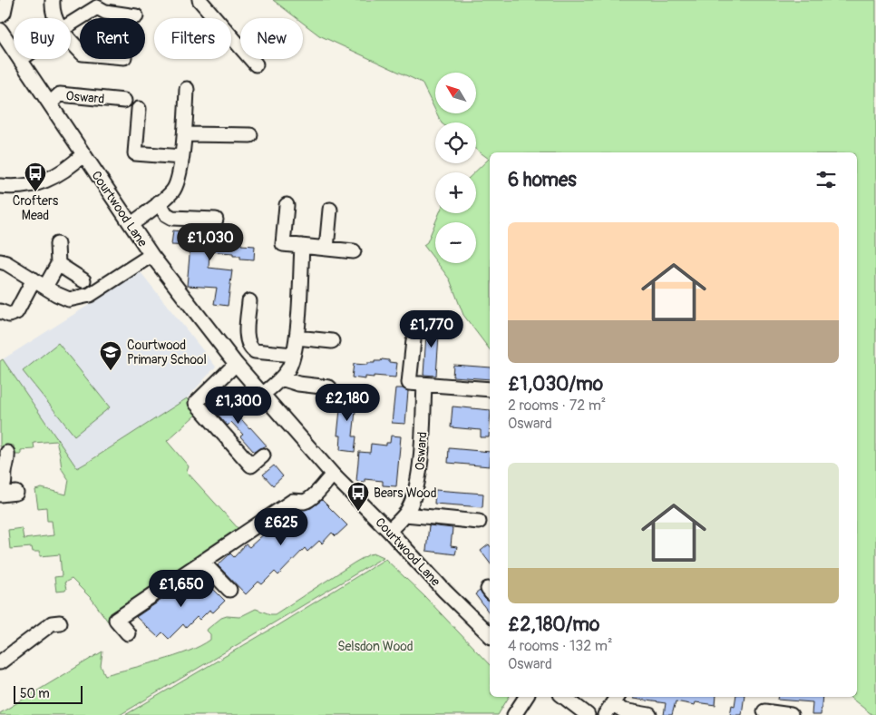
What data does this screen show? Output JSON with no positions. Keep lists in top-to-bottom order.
{
  "streets": {
    "street": ["Osward", "Courtwood Lane"]
  },
  "crossings": [
    ["Osward", "Courtwood Lane"]
  ],
  "parks": ["Selsdon Wood"],
  "places": {
    "bus stop": ["Crofters Mead", "Bears Wood"],
    "school or university": ["Courtwood Primary School"]
  },
  "scale_bar": "50 m",
  "north": "top left",
  "page": {
    "chip": [
      "Buy",
      "Rent",
      "Filters",
      "New"
    ],
    "map_buttons": ["+", "−"],
    "heading": "6 homes",
    "list": [
      {
        "name": "£1,030/mo",
        "note": "2 rooms · 72 m² · Osward"
      },
      {
        "name": "£2,180/mo",
        "note": "4 rooms · 132 m² · Osward"
      }
    ],
    "price": [
      "£1,030",
      "£1,770",
      "£2,180",
      "£1,300",
      "£625",
      "£1,650"
    ],
    "scale": "50 m"
  }
}
